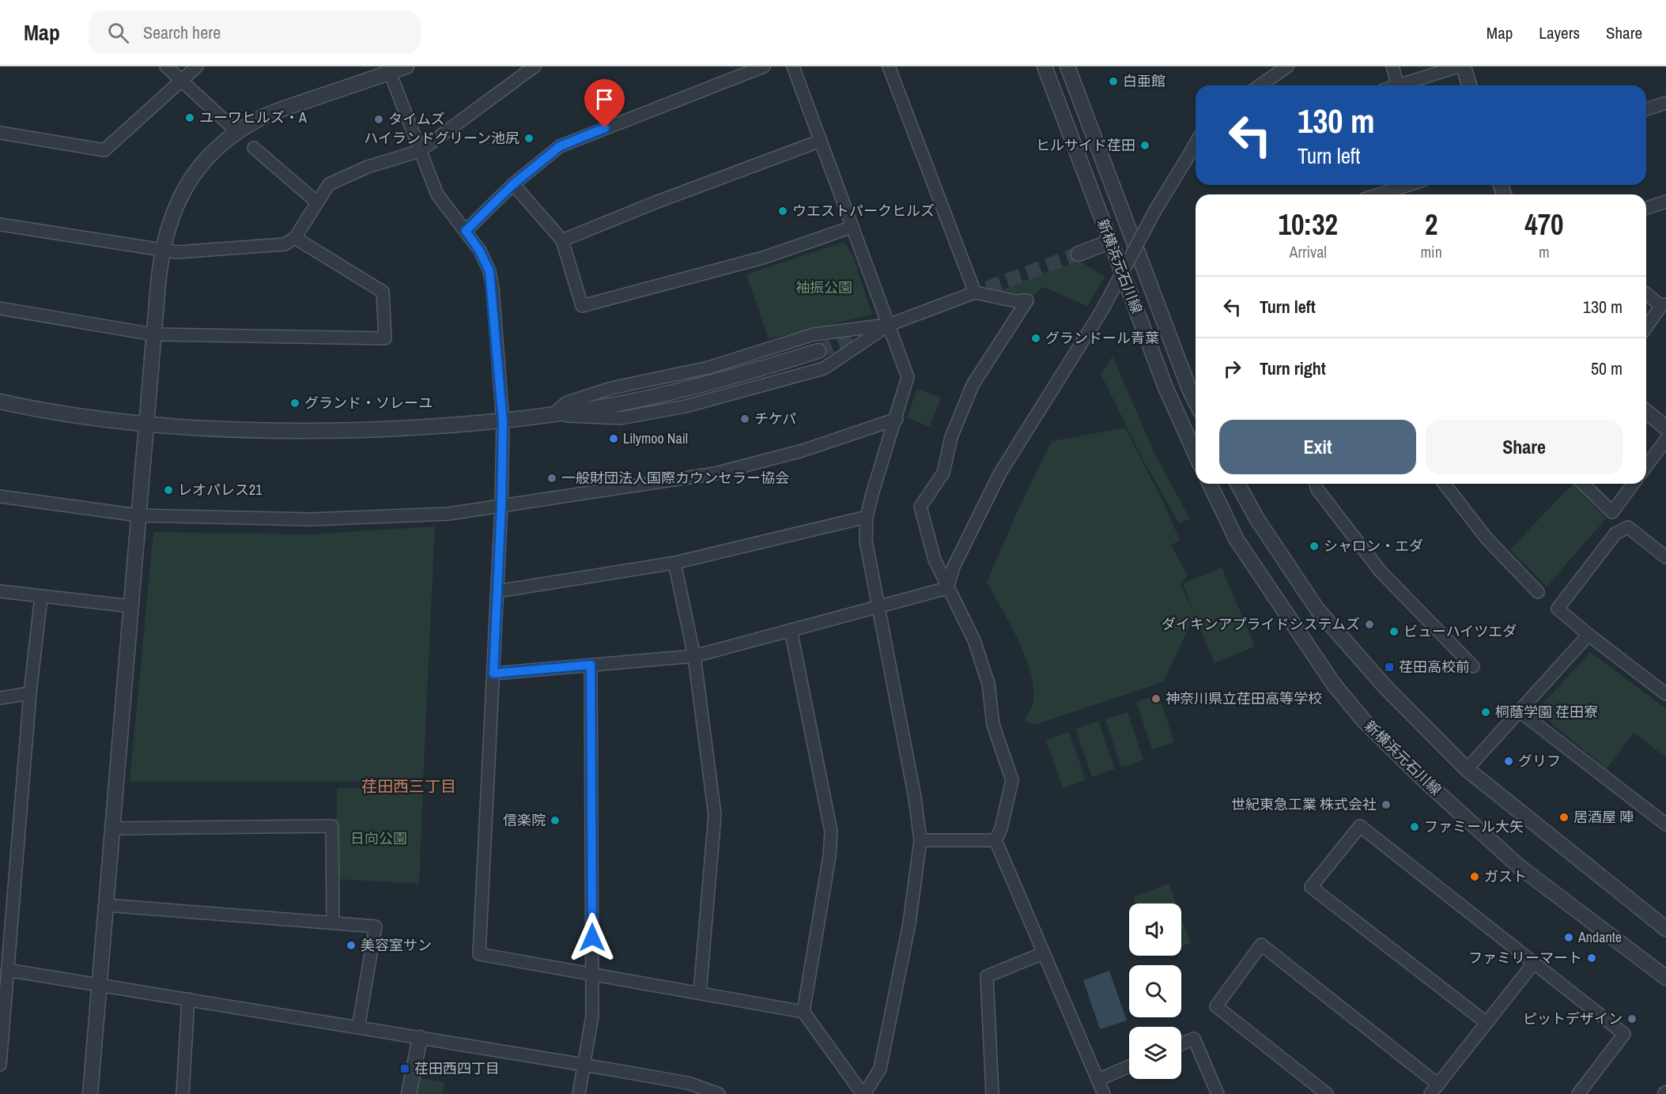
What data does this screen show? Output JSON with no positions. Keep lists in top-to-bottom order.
{
  "streets": {
    "street": ["新横浜元石川線"]
  },
  "districts": ["荏田西三丁目"],
  "parks": ["袖振公園", "日向公園"],
  "places": {
    "other": [
      "白亜館",
      "ユーワヒルズ・A",
      "タイムズ",
      "ハイランドグリーン池尻",
      "ヒルサイド荏田",
      "ウエストパークヒルズ",
      "グランドール青葉",
      "グランド・ソレーユ",
      "チケパ",
      "Lilymoo Nail",
      "一般財団法人国際カウンセラー協会",
      "レオパレス21",
      "シャロン・エダ",
      "ダイキンアプライドシステムズ",
      "ビューハイツエダ",
      "神奈川県立荏田高等学校",
      "桐蔭学園 荏田寮",
      "グリフ",
      "世紀東急工業 株式会社",
      "居酒屋 陣",
      "信楽院",
      "ファミール大矢",
      "ガスト",
      "Andante",
      "美容室サン",
      "ファミリーマート",
      "ピットデザイン"
    ],
    "transit": ["荏田高校前", "荏田西四丁目"]
  },
  "page": {
    "header": "Map",
    "search": "Search here",
    "nav": ["Map", "Layers", "Share"],
    "turn": ["130 m", "Turn left"],
    "eta": [
      "10:32",
      "Arrival",
      "2",
      "min",
      "470",
      "m"
    ],
    "list": [
      {
        "name": "Turn left",
        "value": "130 m"
      },
      {
        "name": "Turn right",
        "value": "50 m"
      }
    ],
    "buttons": ["Exit", "Share"]
  }
}
